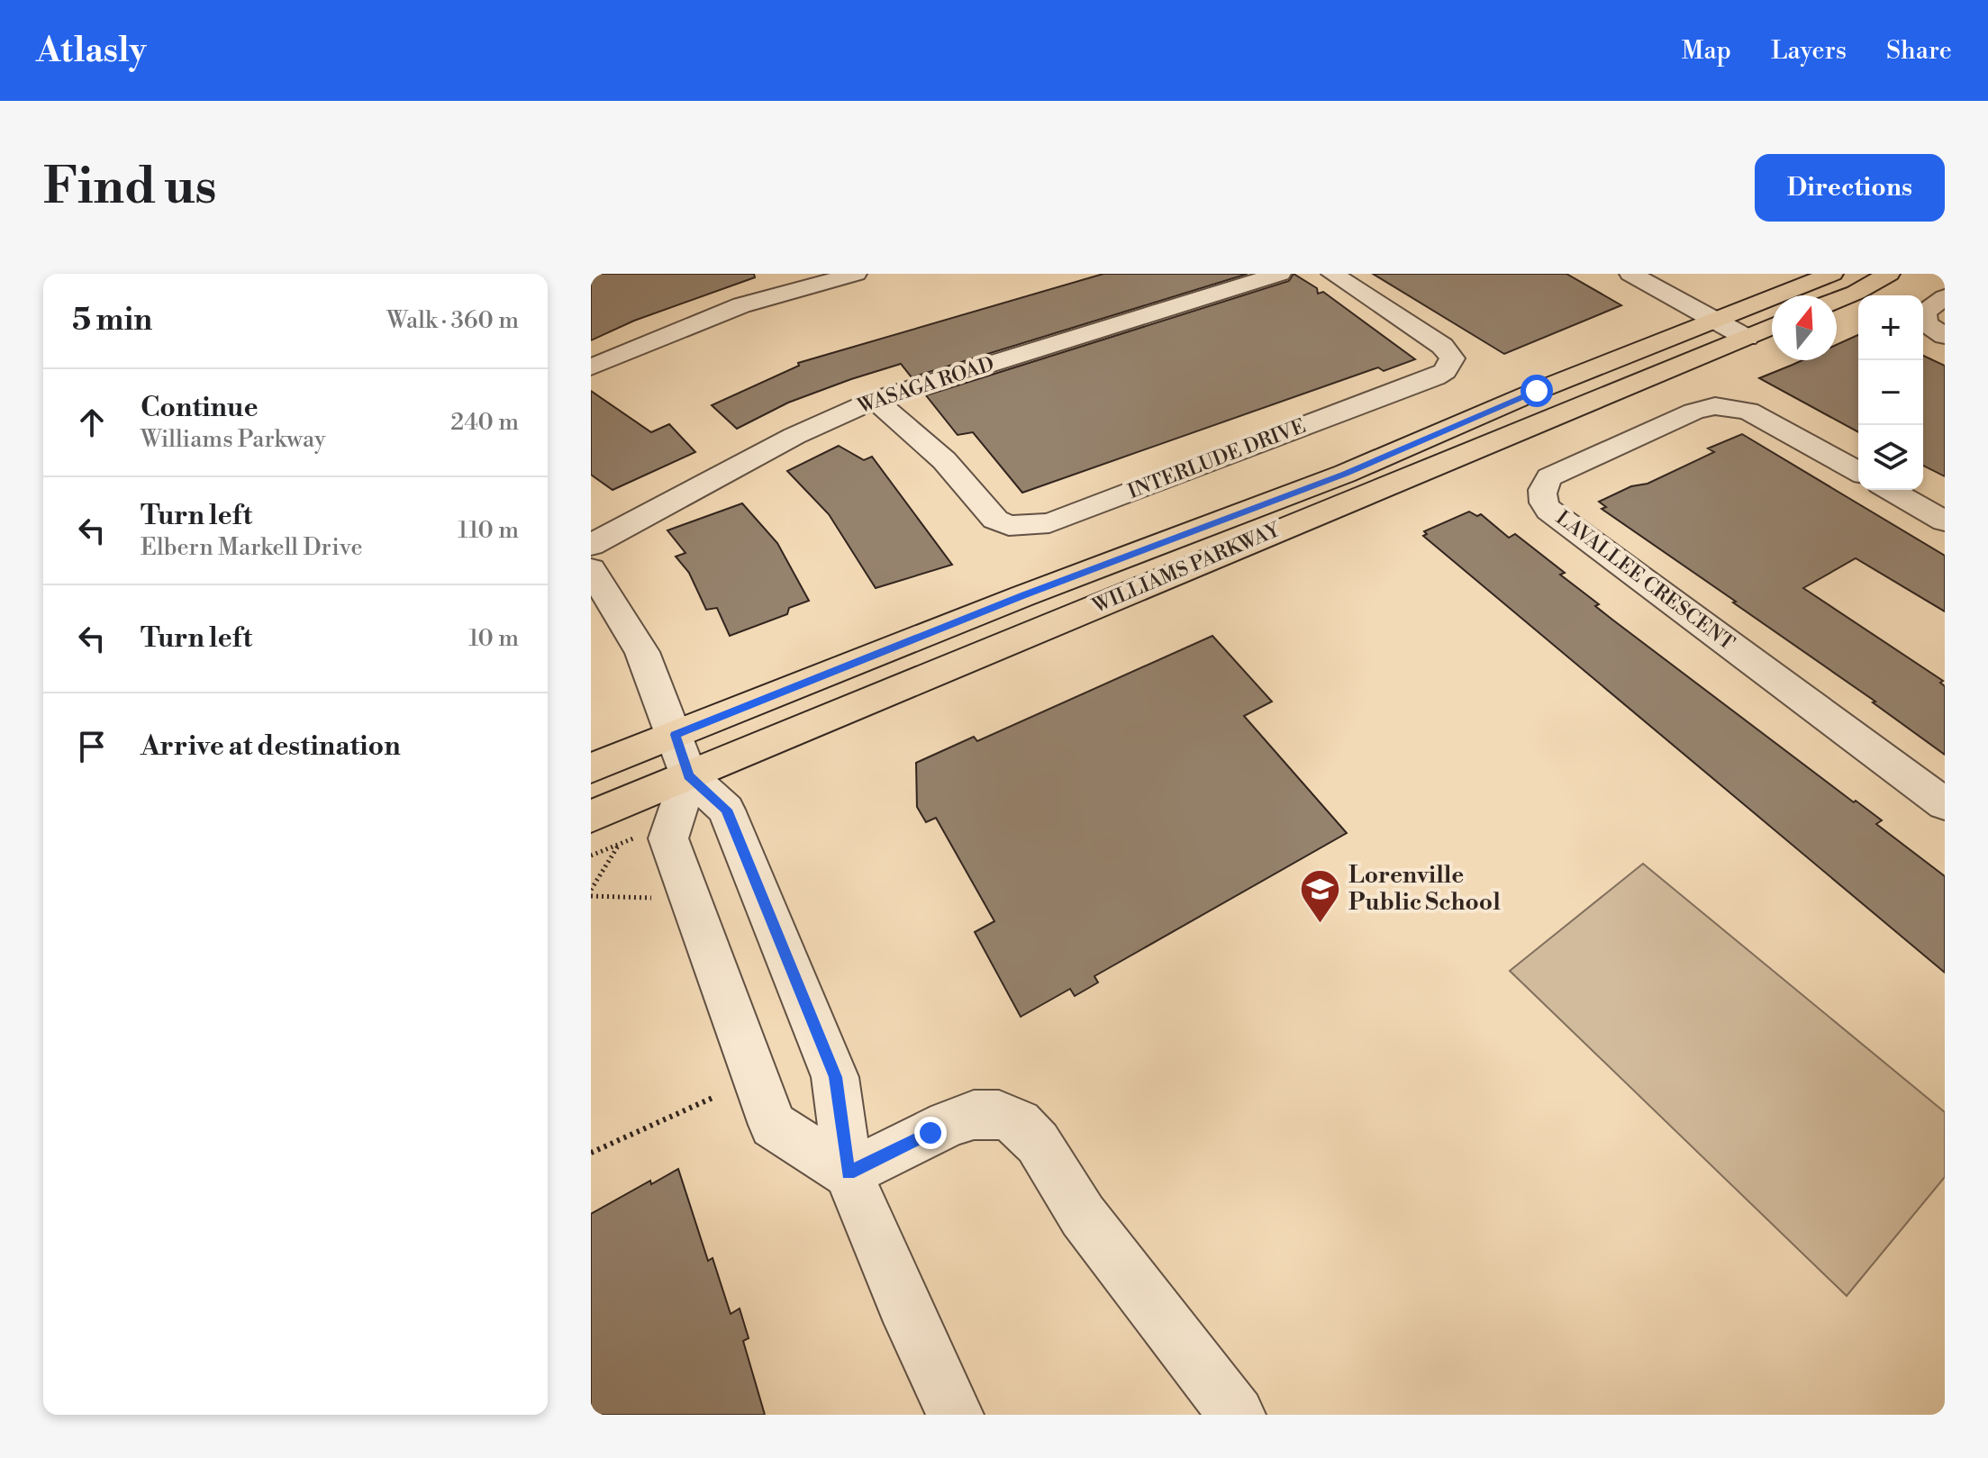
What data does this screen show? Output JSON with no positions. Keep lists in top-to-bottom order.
{
  "streets": {
    "main road": ["WILLIAMS PARKWAY"],
    "street": ["WASAGA ROAD", "INTERLUDE DRIVE", "LAVALLEE CRESCENT"]
  },
  "crossings": [
    ["WASAGA ROAD", "INTERLUDE DRIVE"]
  ],
  "places": {
    "school or university": ["Lorenville Public School"]
  },
  "north": "top",
  "page": {
    "header": "Atlasly",
    "nav": ["Map", "Layers", "Share"],
    "buttons": "Directions",
    "title": "Find us",
    "heading": ["5 min", "Walk · 360 m"],
    "map_buttons": ["+", "−"],
    "list": [
      ["Continue", "Williams Parkway", "240 m"],
      ["Turn left", "Elbern Markell Drive", "110 m"],
      ["Turn left", "10 m"],
      "Arrive at destination"
    ]
  }
}
